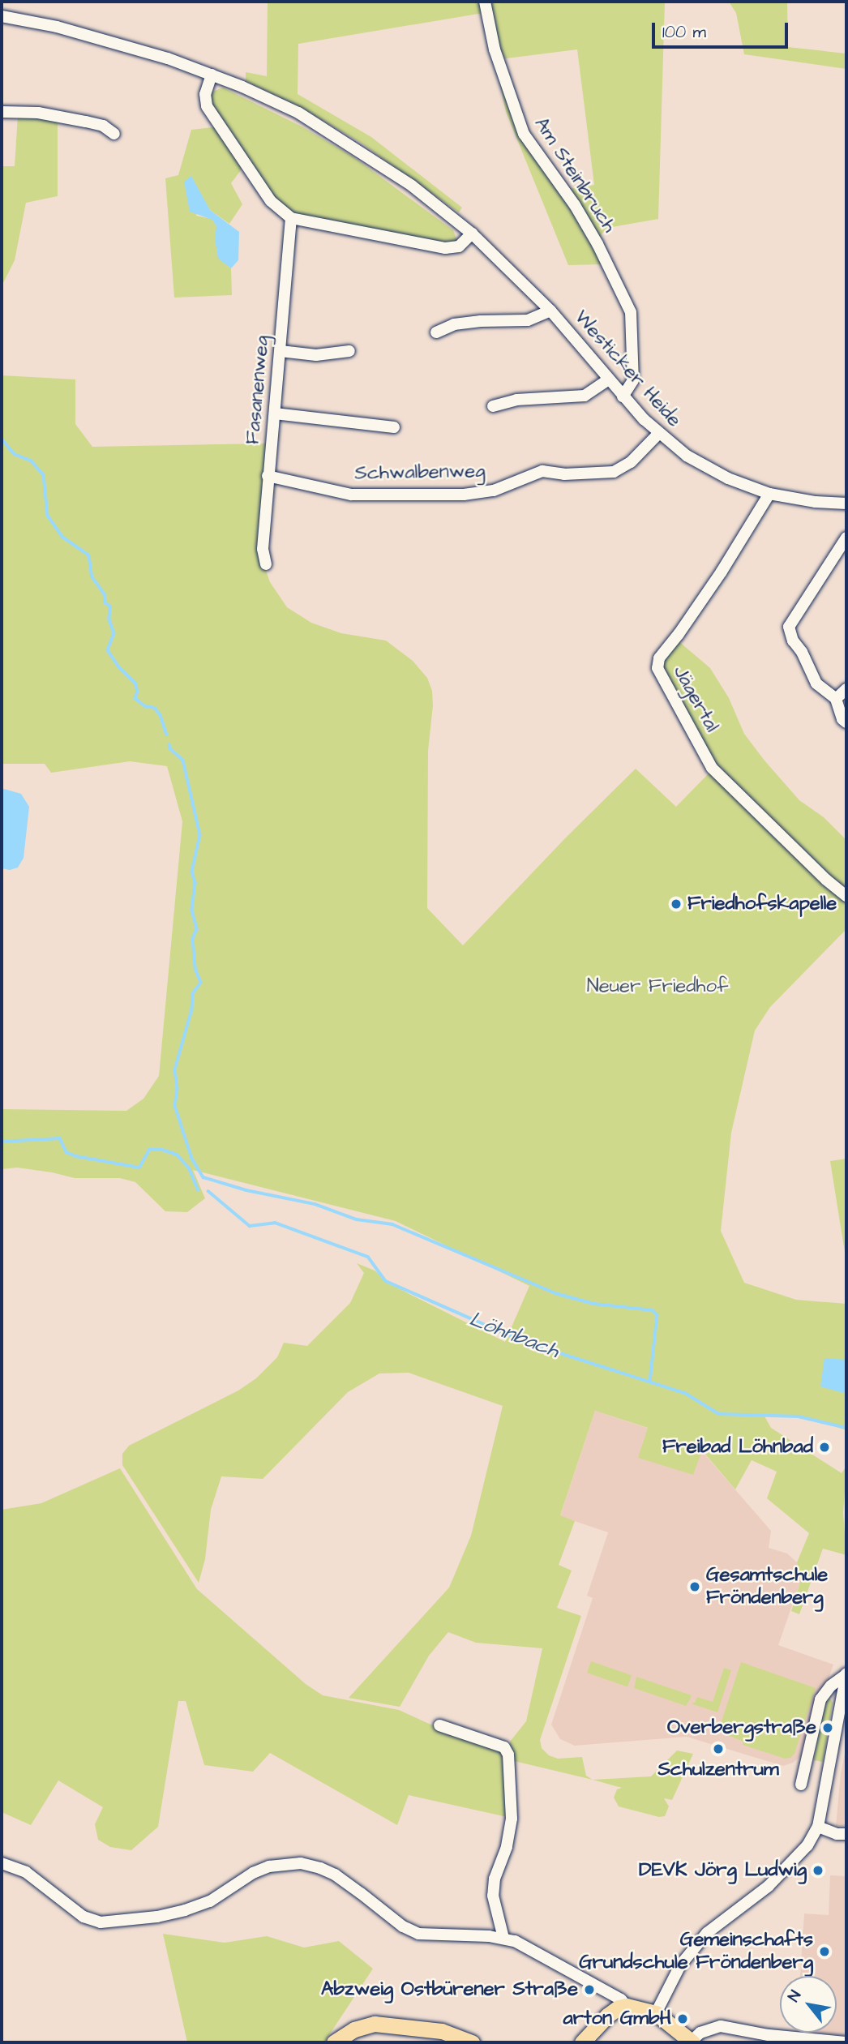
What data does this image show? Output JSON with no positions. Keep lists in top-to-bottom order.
{
  "streets": {
    "street": [
      "Am Steinbruch",
      "Westicker Heide",
      "Fasanenweg",
      "Schwalbenweg",
      "Jägertal"
    ]
  },
  "crossings": [
    ["Am Steinbruch", "Westicker Heide"],
    ["Westicker Heide", "Schwalbenweg"],
    ["Westicker Heide", "Jägertal"],
    ["Fasanenweg", "Schwalbenweg"]
  ],
  "water": ["Löhnbach"],
  "parks": ["Neuer Friedhof"],
  "places": [
    "Friedhofskapelle",
    "Freibad Löhnbad",
    "Gesamtschule Fröndenberg",
    "Overbergstraße",
    "Schulzentrum",
    "DEVK Jörg Ludwig",
    "Gemeinschafts Grundschule Fröndenberg",
    "Abzweig Ostbürener Straße",
    "arton GmbH"
  ],
  "scale_bar": "100 m",
  "north": "top left"
}
